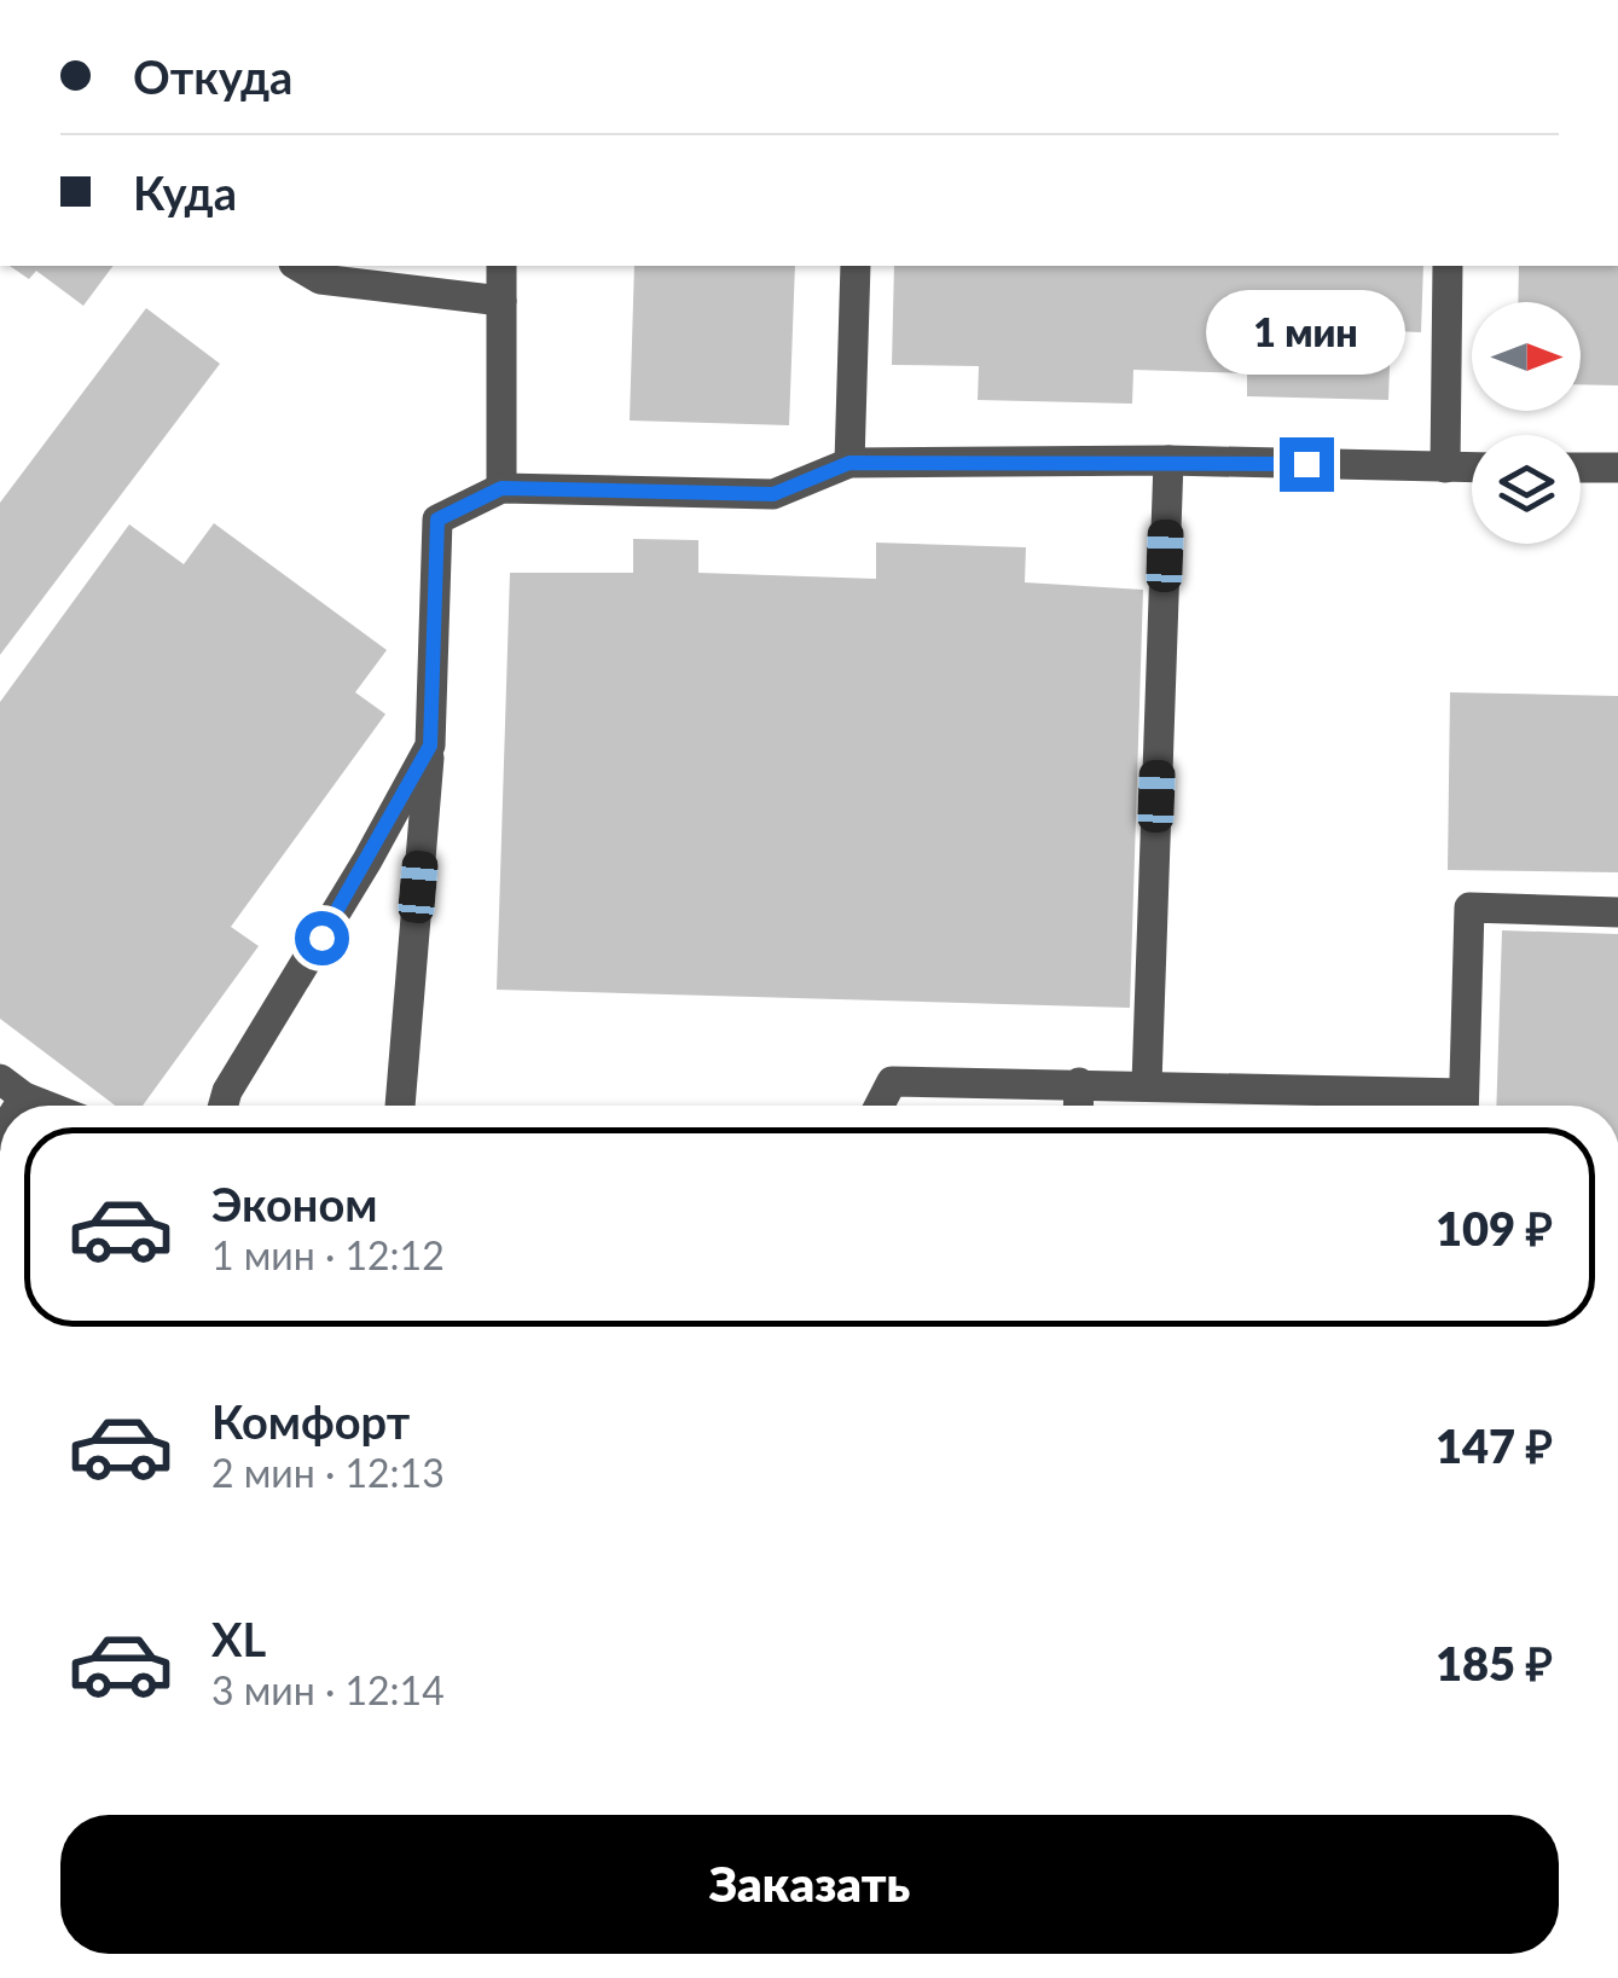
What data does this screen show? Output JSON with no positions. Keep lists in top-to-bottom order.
{
  "north": "right",
  "page": {
    "banner": ["Откуда", "Куда"],
    "bubble": "1 мин",
    "list": [
      {
        "name": "Эконом",
        "note": "1 мин · 12:12",
        "value": "109 ₽"
      },
      {
        "name": "Комфорт",
        "note": "2 мин · 12:13",
        "value": "147 ₽"
      },
      {
        "name": "XL",
        "note": "3 мин · 12:14",
        "value": "185 ₽"
      }
    ],
    "buttons": "Заказать"
  }
}
